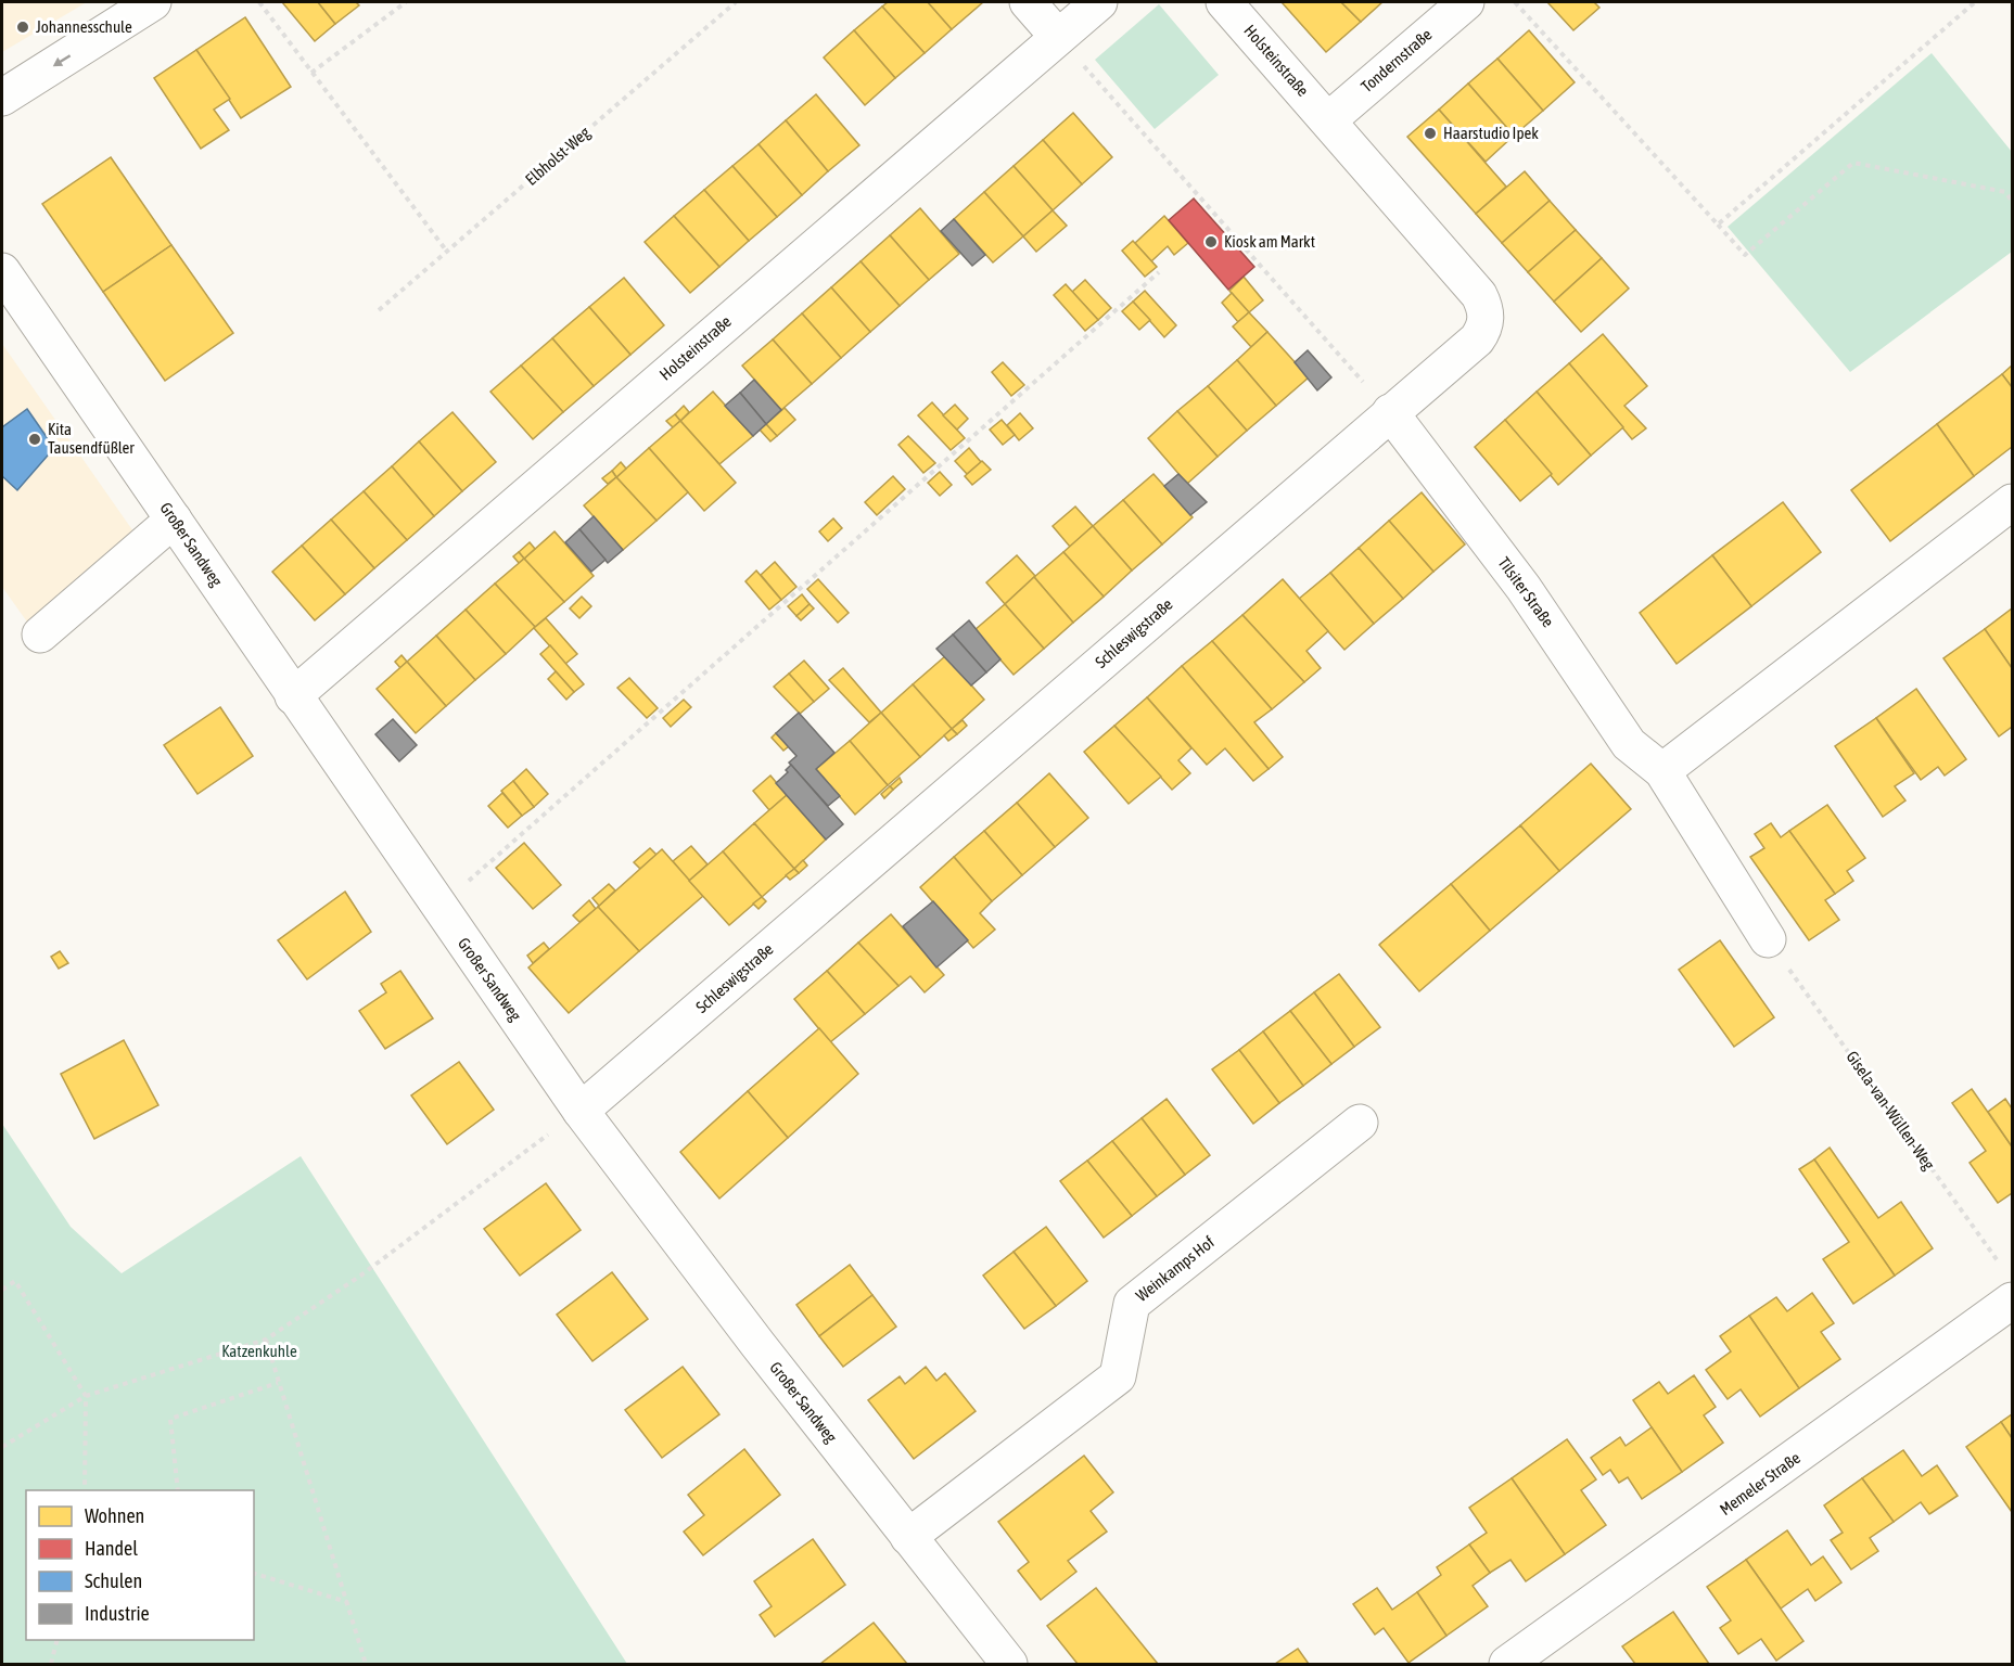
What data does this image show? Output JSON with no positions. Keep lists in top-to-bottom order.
{
  "streets": {
    "street": [
      "Holsteinstraße",
      "Tondernstraße",
      "Großer Sandweg",
      "Tilsiter Straße",
      "Schleswigstraße",
      "Weinkamps Hof",
      "Memeler Straße"
    ],
    "path": ["Elbholst-Weg", "Gisela-van-Wüllen-Weg"]
  },
  "crossings": [
    ["Holsteinstraße", "Tondernstraße"],
    ["Holsteinstraße", "Großer Sandweg"],
    ["Holsteinstraße", "Schleswigstraße"],
    ["Tondernstraße", "Schleswigstraße"],
    ["Großer Sandweg", "Schleswigstraße"],
    ["Großer Sandweg", "Weinkamps Hof"],
    ["Tilsiter Straße", "Schleswigstraße"],
    ["Tilsiter Straße", "Gisela-van-Wüllen-Weg"],
    ["Gisela-van-Wüllen-Weg", "Memeler Straße"]
  ],
  "parks": ["Katzenkuhle"],
  "places": [
    "Johannesschule",
    "Haarstudio Ipek",
    "Kiosk am Markt",
    "Kita Tausendfüßler"
  ],
  "legend": [
    "Wohnen",
    "Handel",
    "Schulen",
    "Industrie"
  ]
}
